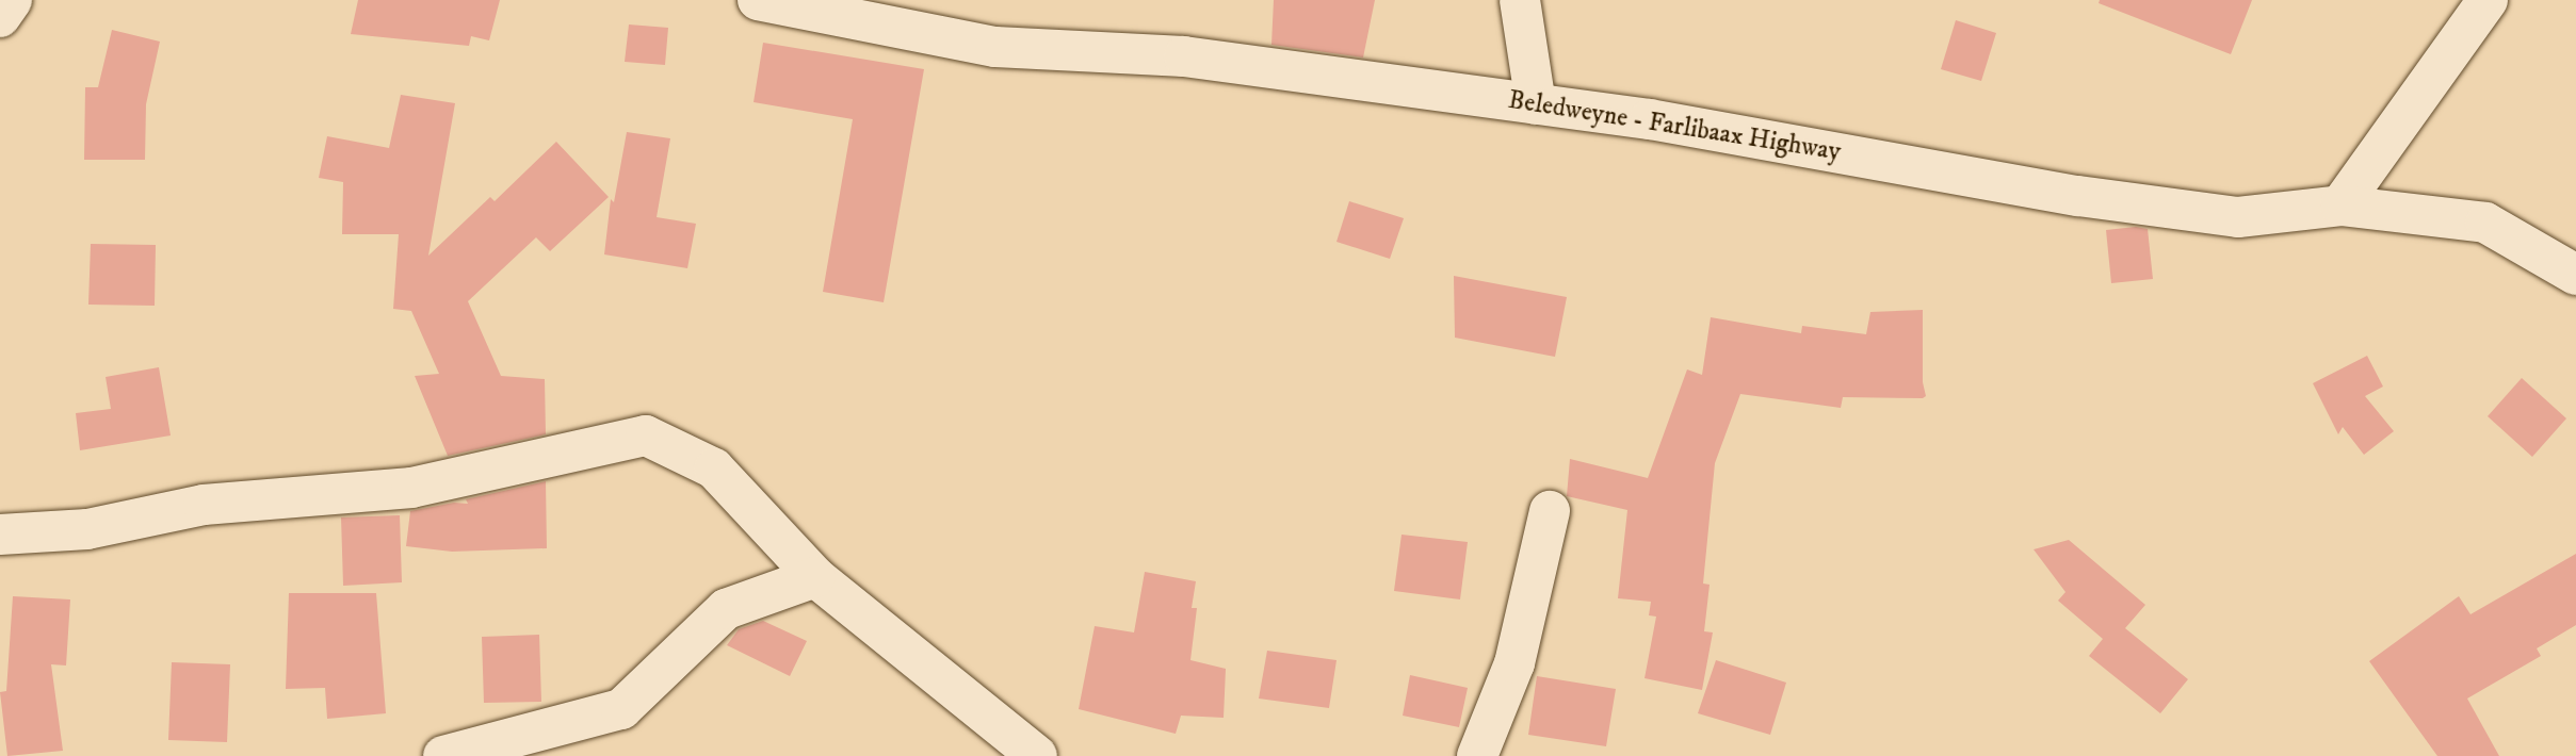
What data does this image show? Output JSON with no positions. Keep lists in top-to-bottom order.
{
  "streets": {
    "street": ["Beledweyne - Farlibaax Highway"]
  }
}
